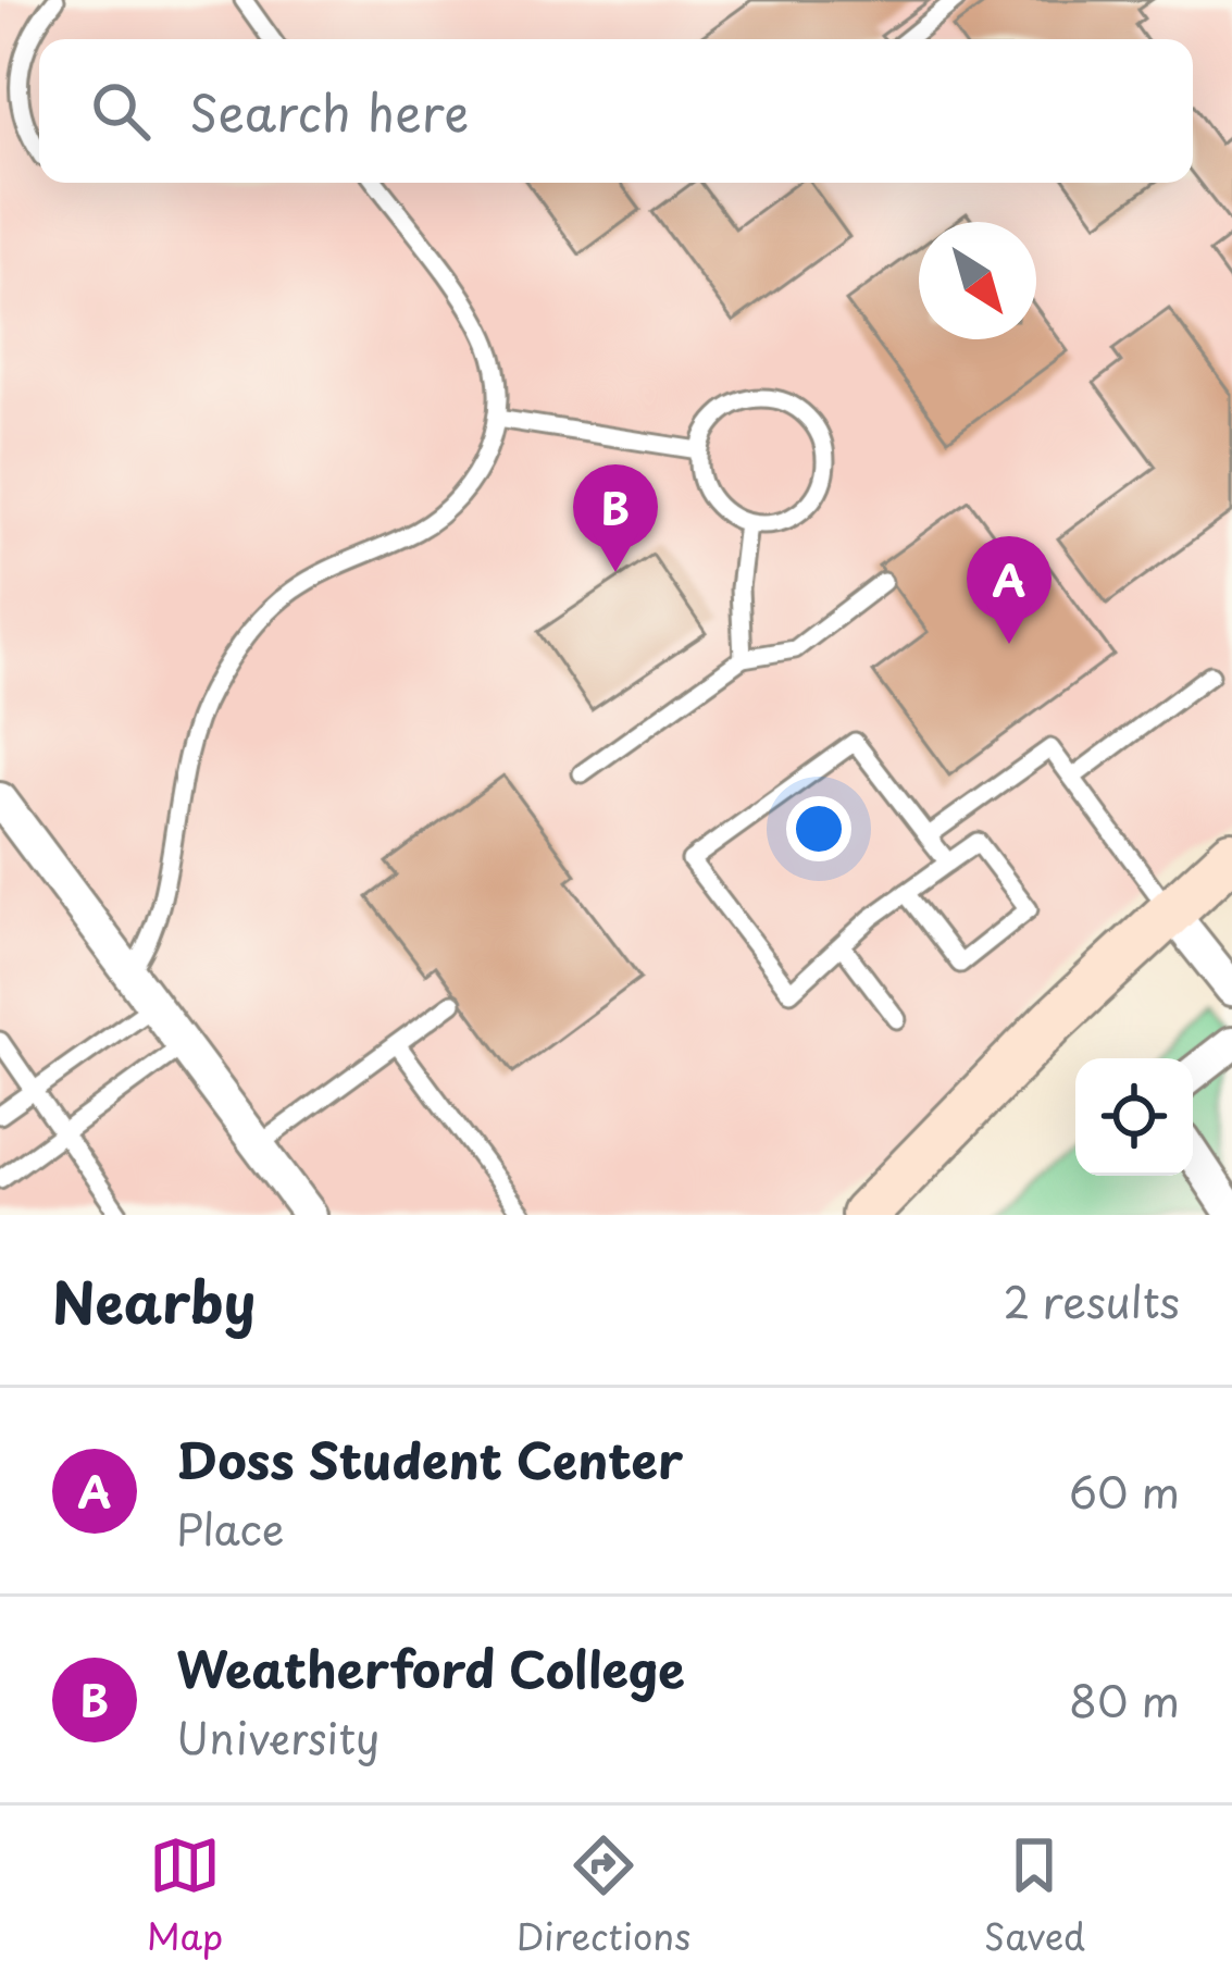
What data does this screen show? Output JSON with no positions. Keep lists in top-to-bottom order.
{
  "north": "bottom right",
  "page": {
    "search": "Search here",
    "pins": ["B", "A"],
    "heading": ["Nearby", "2 results"],
    "list": [
      {
        "mark": "A",
        "name": "Doss Student Center",
        "note": "Place",
        "value": "60 m"
      },
      {
        "mark": "B",
        "name": "Weatherford College",
        "note": "University",
        "value": "80 m"
      }
    ],
    "nav": ["Map", "Directions", "Saved"]
  }
}
